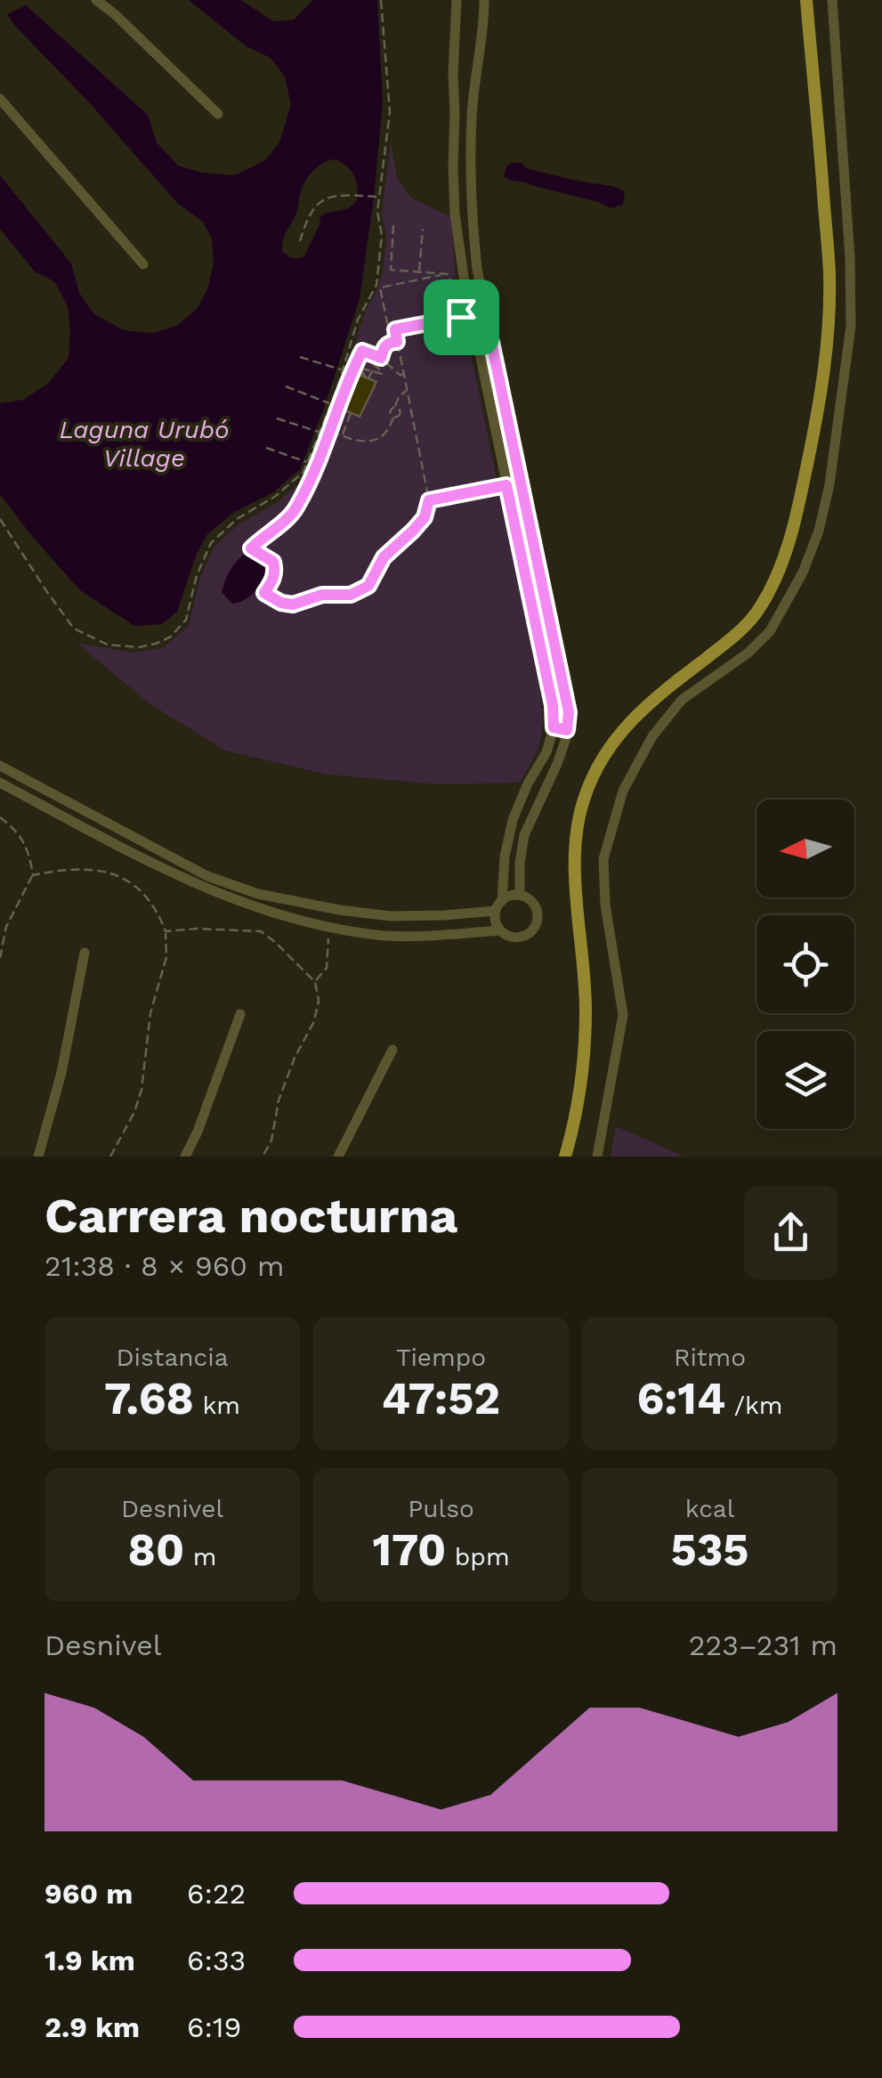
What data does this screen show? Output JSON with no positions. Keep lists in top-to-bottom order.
{
  "water": ["Laguna Urubó Village"],
  "north": "left",
  "page": {
    "heading": ["Carrera nocturna", "21:38 · 8 × 960 m"],
    "stats": [
      ["Distancia", "7.68 km"],
      ["Tiempo", "47:52"],
      ["Ritmo", "6:14 /km"],
      ["Desnivel", "80 m"],
      ["Pulso", "170 bpm"],
      ["kcal", "535"]
    ],
    "chart": ["Desnivel", "223–231 m"],
    "list": [
      {
        "name": "960 m",
        "note": "6:22"
      },
      {
        "name": "1.9 km",
        "note": "6:33"
      },
      {
        "name": "2.9 km",
        "note": "6:19"
      }
    ]
  }
}
